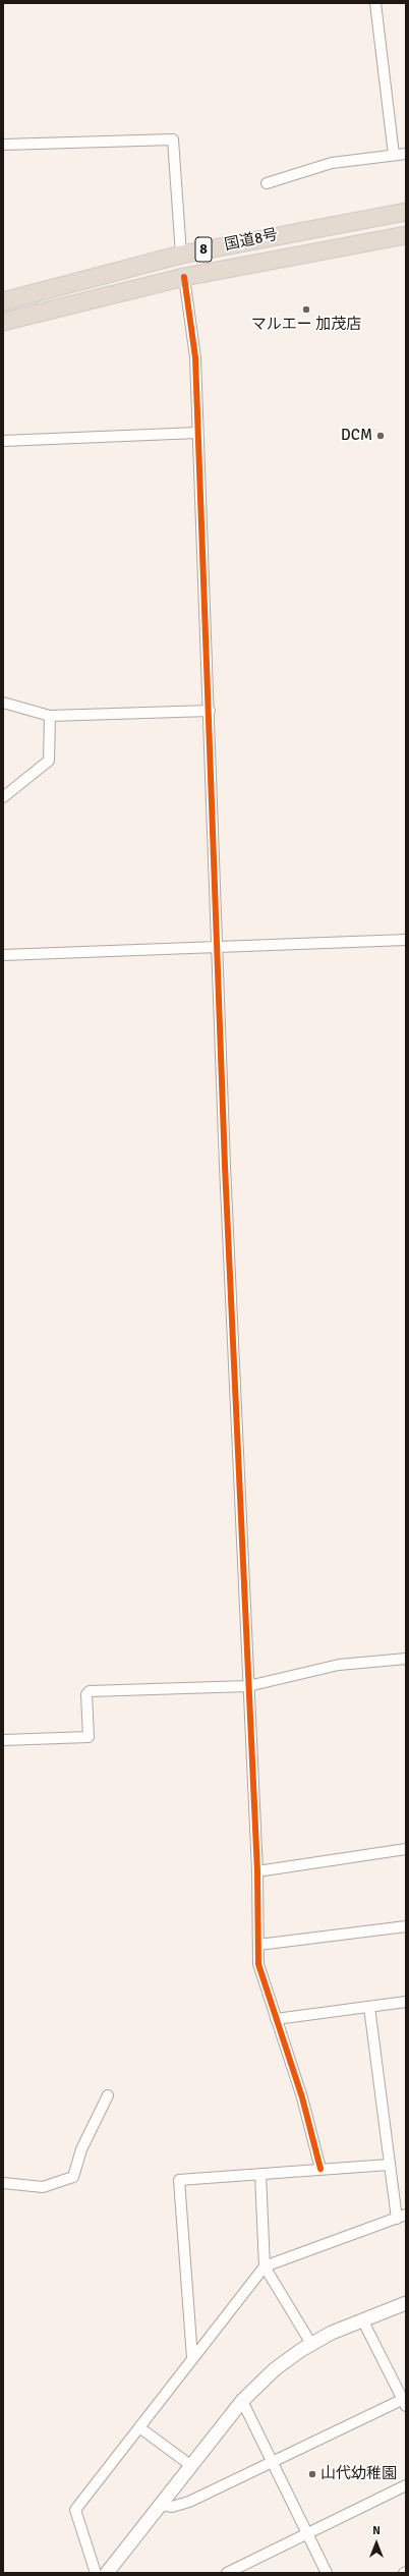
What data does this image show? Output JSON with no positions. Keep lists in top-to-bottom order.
{
  "streets": {
    "highway": ["国道8号", "8"]
  },
  "places": ["マルエー 加茂店", "DCM", "山代幼稚園"],
  "north": "top"
}
